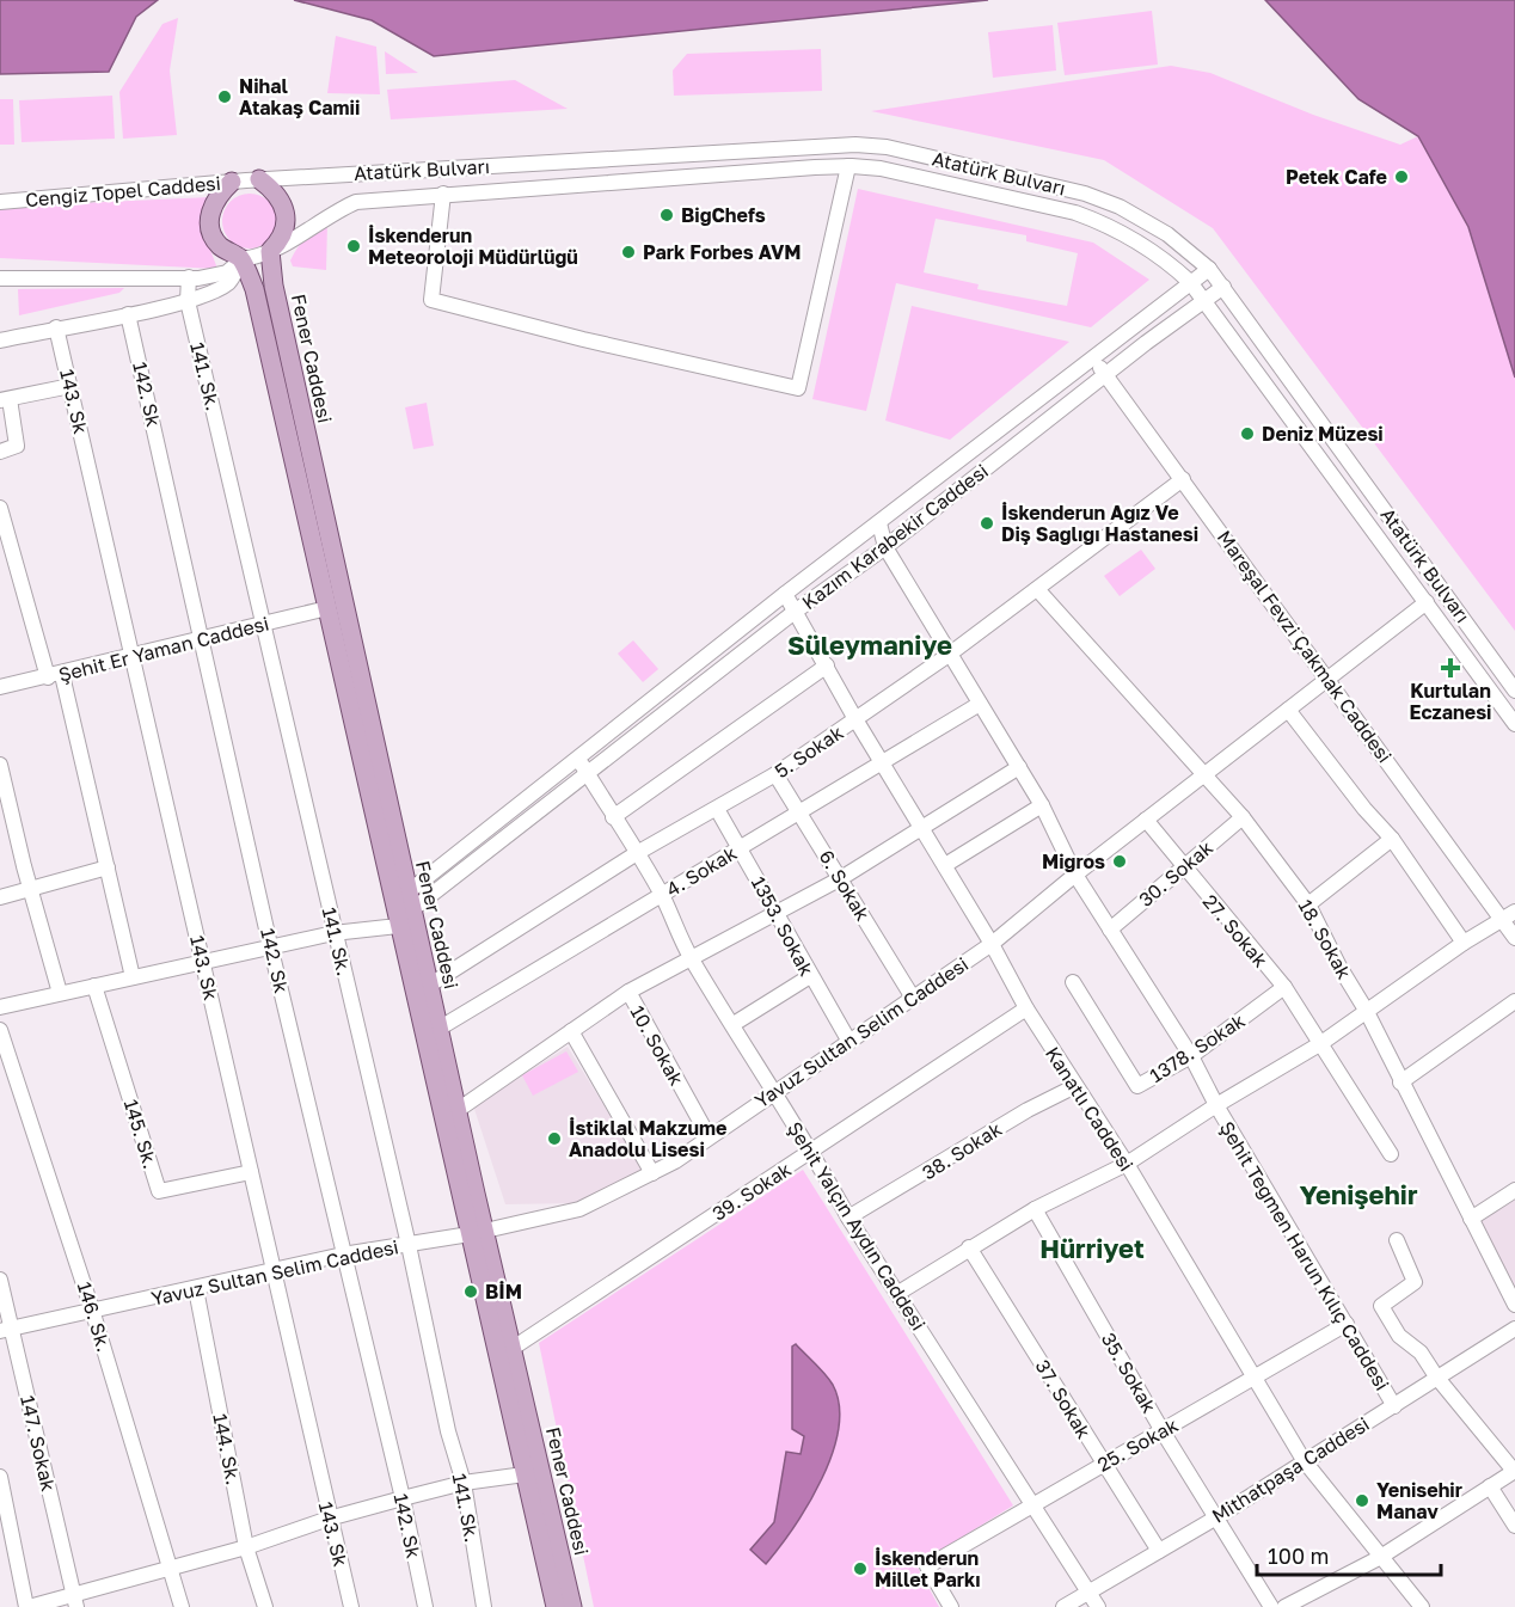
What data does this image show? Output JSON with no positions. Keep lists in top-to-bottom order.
{
  "streets": {
    "main road": ["Fener Caddesi"],
    "street": [
      "Atatürk Bulvarı",
      "Cengiz Topel Caddesi",
      "141. Sk.",
      "142. Sk",
      "143. Sk",
      "Kazım Karabekir Caddesi",
      "Mareşal Fevzi Çakmak Caddesi",
      "Şehit Er Yaman Caddesi",
      "5. Sokak",
      "4. Sokak",
      "30. Sokak",
      "6. Sokak",
      "1353. Sokak",
      "27. Sokak",
      "18. Sokak",
      "Yavuz Sultan Selim Caddesi",
      "10. Sokak",
      "1378. Sokak",
      "Kanatlı Caddesi",
      "145. Sk.",
      "38. Sokak",
      "39. Sokak",
      "Şehit Yalçın Aydın Caddesi",
      "Şehit Teğmen Harun Kılıç Caddesi",
      "146. Sk.",
      "35. Sokak",
      "37. Sokak",
      "147. Sokak",
      "25. Sokak",
      "144. Sk.",
      "Mithatpaşa Caddesi"
    ]
  },
  "crossings": [
    ["Atatürk Bulvarı", "Cengiz Topel Caddesi"],
    ["Atatürk Bulvarı", "Fener Caddesi"],
    ["Atatürk Bulvarı", "Kazım Karabekir Caddesi"],
    ["Atatürk Bulvarı", "Yavuz Sultan Selim Caddesi"],
    ["Cengiz Topel Caddesi", "Fener Caddesi"],
    ["Fener Caddesi", "Kazım Karabekir Caddesi"],
    ["Fener Caddesi", "Şehit Er Yaman Caddesi"],
    ["Fener Caddesi", "5. Sokak"],
    ["Fener Caddesi", "4. Sokak"],
    ["Fener Caddesi", "Yavuz Sultan Selim Caddesi"],
    ["Fener Caddesi", "39. Sokak"],
    ["141. Sk.", "Şehit Er Yaman Caddesi"],
    ["141. Sk.", "Yavuz Sultan Selim Caddesi"],
    ["142. Sk", "Şehit Er Yaman Caddesi"],
    ["142. Sk", "Yavuz Sultan Selim Caddesi"],
    ["143. Sk", "Şehit Er Yaman Caddesi"],
    ["143. Sk", "Yavuz Sultan Selim Caddesi"],
    ["143. Sk", "145. Sk."],
    ["Kazım Karabekir Caddesi", "Mareşal Fevzi Çakmak Caddesi"],
    ["Kazım Karabekir Caddesi", "Kanatlı Caddesi"],
    ["Kazım Karabekir Caddesi", "Şehit Yalçın Aydın Caddesi"],
    ["Mareşal Fevzi Çakmak Caddesi", "5. Sokak"],
    ["Mareşal Fevzi Çakmak Caddesi", "Yavuz Sultan Selim Caddesi"],
    ["5. Sokak", "6. Sokak"],
    ["5. Sokak", "1353. Sokak"],
    ["5. Sokak", "18. Sokak"],
    ["5. Sokak", "Kanatlı Caddesi"],
    ["5. Sokak", "Şehit Yalçın Aydın Caddesi"],
    ["4. Sokak", "6. Sokak"],
    ["4. Sokak", "1353. Sokak"],
    ["4. Sokak", "Kanatlı Caddesi"],
    ["4. Sokak", "Şehit Yalçın Aydın Caddesi"],
    ["30. Sokak", "27. Sokak"],
    ["30. Sokak", "18. Sokak"],
    ["6. Sokak", "Yavuz Sultan Selim Caddesi"],
    ["1353. Sokak", "Yavuz Sultan Selim Caddesi"],
    ["27. Sokak", "Yavuz Sultan Selim Caddesi"],
    ["27. Sokak", "1378. Sokak"],
    ["18. Sokak", "Yavuz Sultan Selim Caddesi"],
    ["Yavuz Sultan Selim Caddesi", "10. Sokak"],
    ["Yavuz Sultan Selim Caddesi", "Kanatlı Caddesi"],
    ["Yavuz Sultan Selim Caddesi", "Şehit Yalçın Aydın Caddesi"],
    ["Yavuz Sultan Selim Caddesi", "146. Sk."],
    ["Yavuz Sultan Selim Caddesi", "147. Sokak"],
    ["Yavuz Sultan Selim Caddesi", "144. Sk."],
    ["Kanatlı Caddesi", "38. Sokak"],
    ["Kanatlı Caddesi", "39. Sokak"],
    ["Kanatlı Caddesi", "25. Sokak"],
    ["Kanatlı Caddesi", "Mithatpaşa Caddesi"],
    ["38. Sokak", "Şehit Yalçın Aydın Caddesi"],
    ["39. Sokak", "Şehit Yalçın Aydın Caddesi"],
    ["Şehit Yalçın Aydın Caddesi", "25. Sokak"],
    ["Şehit Yalçın Aydın Caddesi", "Mithatpaşa Caddesi"],
    ["Şehit Teğmen Harun Kılıç Caddesi", "25. Sokak"],
    ["Şehit Teğmen Harun Kılıç Caddesi", "Mithatpaşa Caddesi"],
    ["35. Sokak", "25. Sokak"],
    ["35. Sokak", "Mithatpaşa Caddesi"],
    ["37. Sokak", "25. Sokak"],
    ["37. Sokak", "Mithatpaşa Caddesi"]
  ],
  "districts": ["Süleymaniye", "Yenişehir", "Hürriyet"],
  "places": {
    "other": [
      "Nihal Atakaş Camii",
      "Petek Cafe",
      "BigChefs",
      "İskenderun Meteoroloji Müdürlüğü",
      "Park Forbes AVM",
      "Deniz Müzesi",
      "İskenderun Ağız Ve Diş Sağlığı Hastanesi",
      "Migros",
      "İstiklal Makzume Anadolu Lisesi",
      "BİM",
      "Yenisehir Manav",
      "İskenderun Millet Parkı"
    ],
    "health": ["Kurtulan Eczanesi"]
  },
  "scale_bar": "100 m"
}
